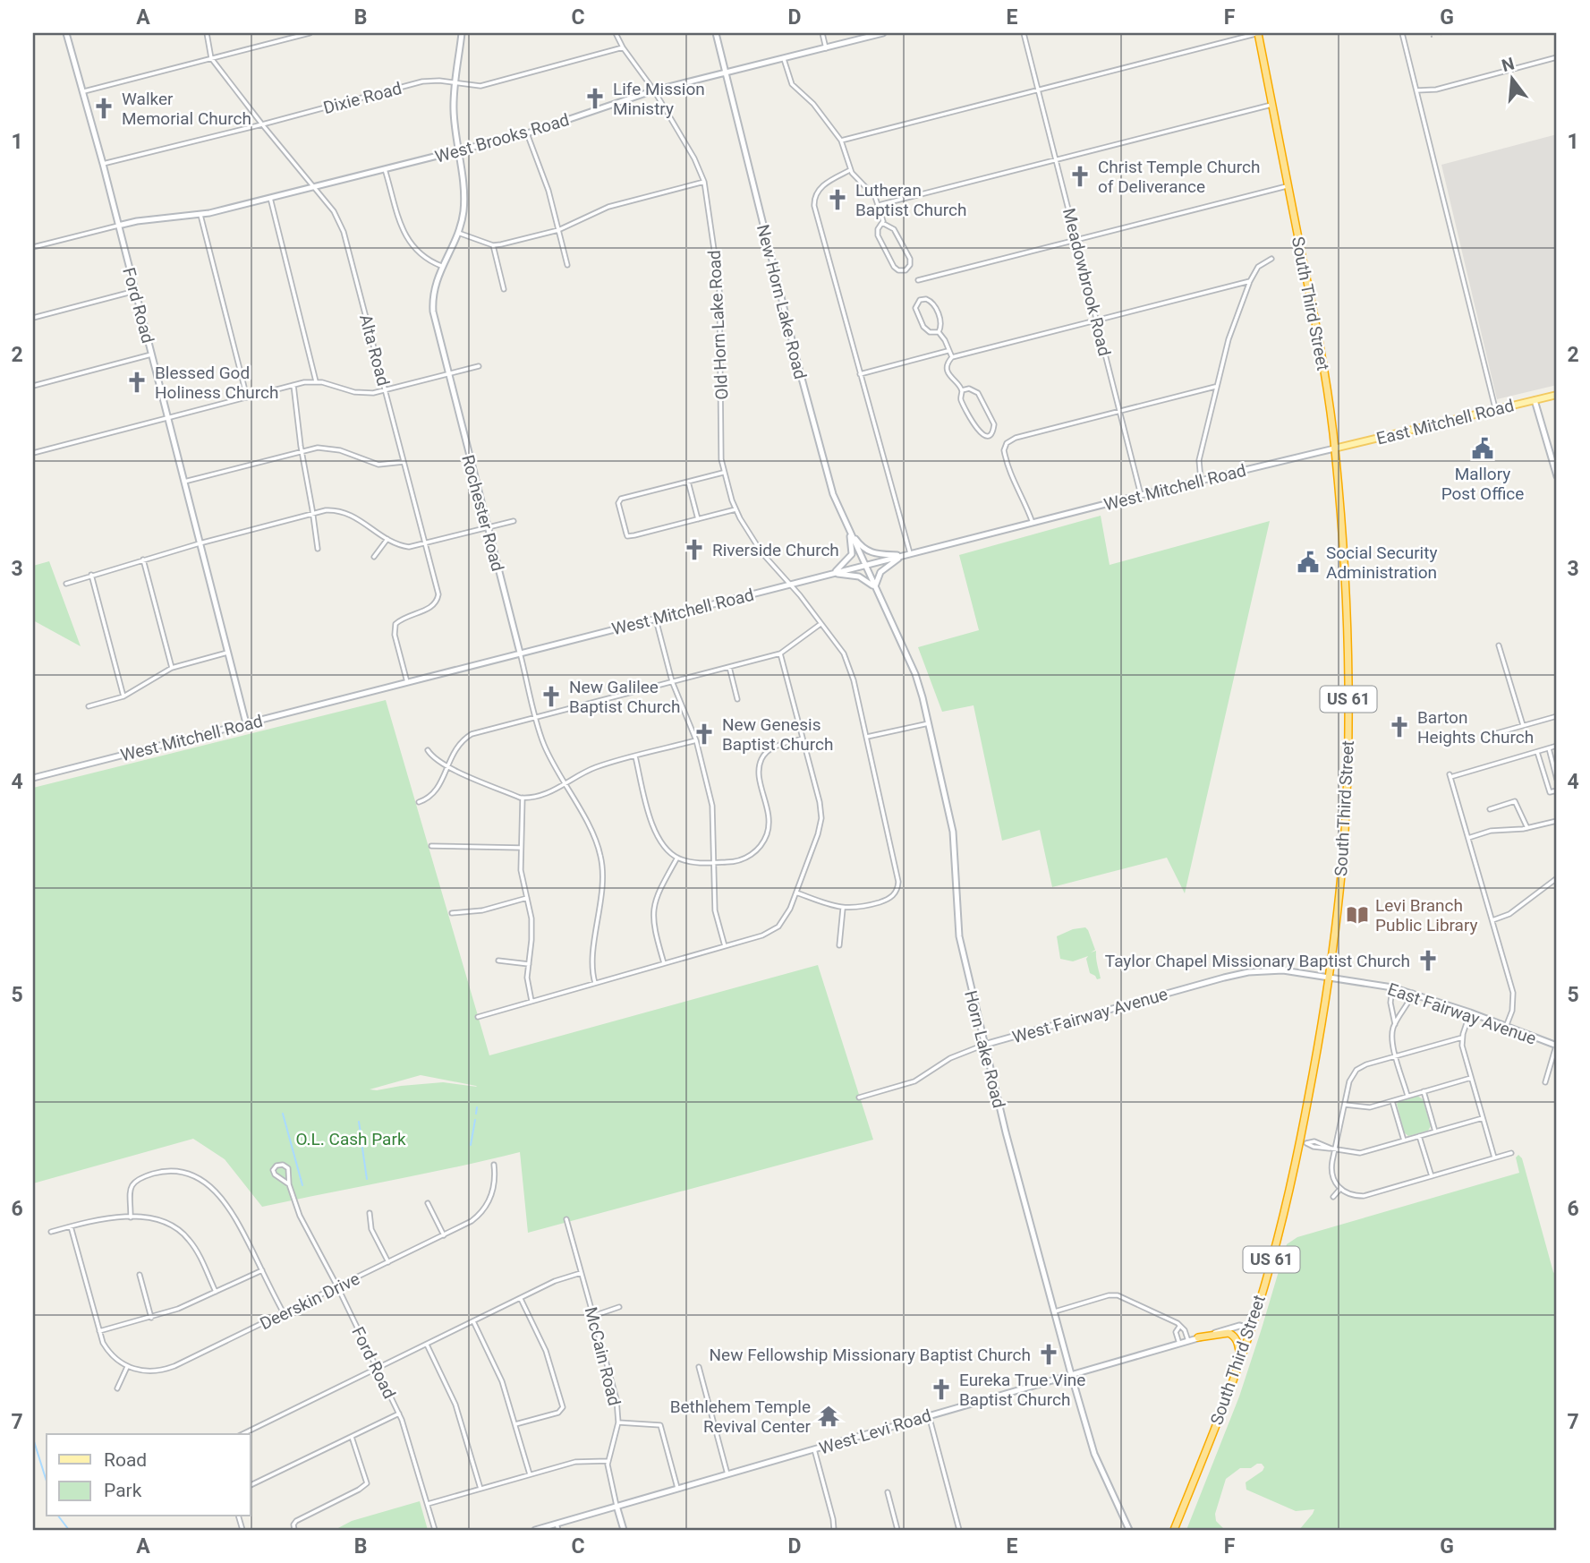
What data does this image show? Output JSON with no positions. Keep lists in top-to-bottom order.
{
  "streets": {
    "highway": ["South Third Street", "US 61"],
    "main road": ["East Mitchell Road"],
    "street": [
      "Dixie Road",
      "West Brooks Road",
      "Meadowbrook Road",
      "New Horn Lake Road",
      "Ford Road",
      "Old Horn Lake Road",
      "Alta Road",
      "West Mitchell Road",
      "Rochester Road",
      "East Fairway Avenue",
      "West Fairway Avenue",
      "Horn Lake Road",
      "Deerskin Drive",
      "McCain Road",
      "West Levi Road"
    ]
  },
  "crossings": [
    ["Dixie Road", "Ford Road"],
    ["Dixie Road", "Old Horn Lake Road"],
    ["Dixie Road", "Alta Road"],
    ["Dixie Road", "Rochester Road"],
    ["West Brooks Road", "New Horn Lake Road"],
    ["West Brooks Road", "Ford Road"],
    ["West Brooks Road", "Old Horn Lake Road"],
    ["West Brooks Road", "Alta Road"],
    ["West Brooks Road", "Rochester Road"],
    ["Meadowbrook Road", "West Mitchell Road"],
    ["New Horn Lake Road", "West Mitchell Road"],
    ["New Horn Lake Road", "Horn Lake Road"],
    ["South Third Street", "East Mitchell Road"],
    ["South Third Street", "West Mitchell Road"],
    ["South Third Street", "East Fairway Avenue"],
    ["South Third Street", "West Fairway Avenue"],
    ["South Third Street", "West Levi Road"],
    ["Ford Road", "West Mitchell Road"],
    ["Ford Road", "Deerskin Drive"],
    ["Old Horn Lake Road", "West Mitchell Road"],
    ["Alta Road", "West Mitchell Road"],
    ["East Mitchell Road", "West Mitchell Road"],
    ["West Mitchell Road", "Rochester Road"],
    ["West Mitchell Road", "Horn Lake Road"],
    ["East Fairway Avenue", "West Fairway Avenue"],
    ["West Fairway Avenue", "Horn Lake Road"],
    ["Horn Lake Road", "West Levi Road"],
    ["McCain Road", "West Levi Road"]
  ],
  "parks": ["O.L. Cash Park"],
  "places": {
    "church": [
      "Life Mission Ministry",
      "Walker Memorial Church",
      "Christ Temple Church of Deliverance",
      "Lutheran Baptist Church",
      "Blessed God Holiness Church",
      "Riverside Church",
      "New Galilee Baptist Church",
      "Barton Heights Church",
      "New Genesis Baptist Church",
      "Taylor Chapel Missionary Baptist Church",
      "New Fellowship Missionary Baptist Church",
      "Eureka True Vine Baptist Church"
    ],
    "public building": ["Mallory Post Office", "Social Security Administration"],
    "library": ["Levi Branch Public Library"],
    "temple": ["Bethlehem Temple Revival Center"]
  },
  "legend": ["Road", "Park"],
  "north": "top",
  "grid": {
    "columns": [
      "A",
      "B",
      "C",
      "D",
      "E",
      "F",
      "G"
    ],
    "rows": [
      "1",
      "2",
      "3",
      "4",
      "5",
      "6",
      "7"
    ]
  }
}
